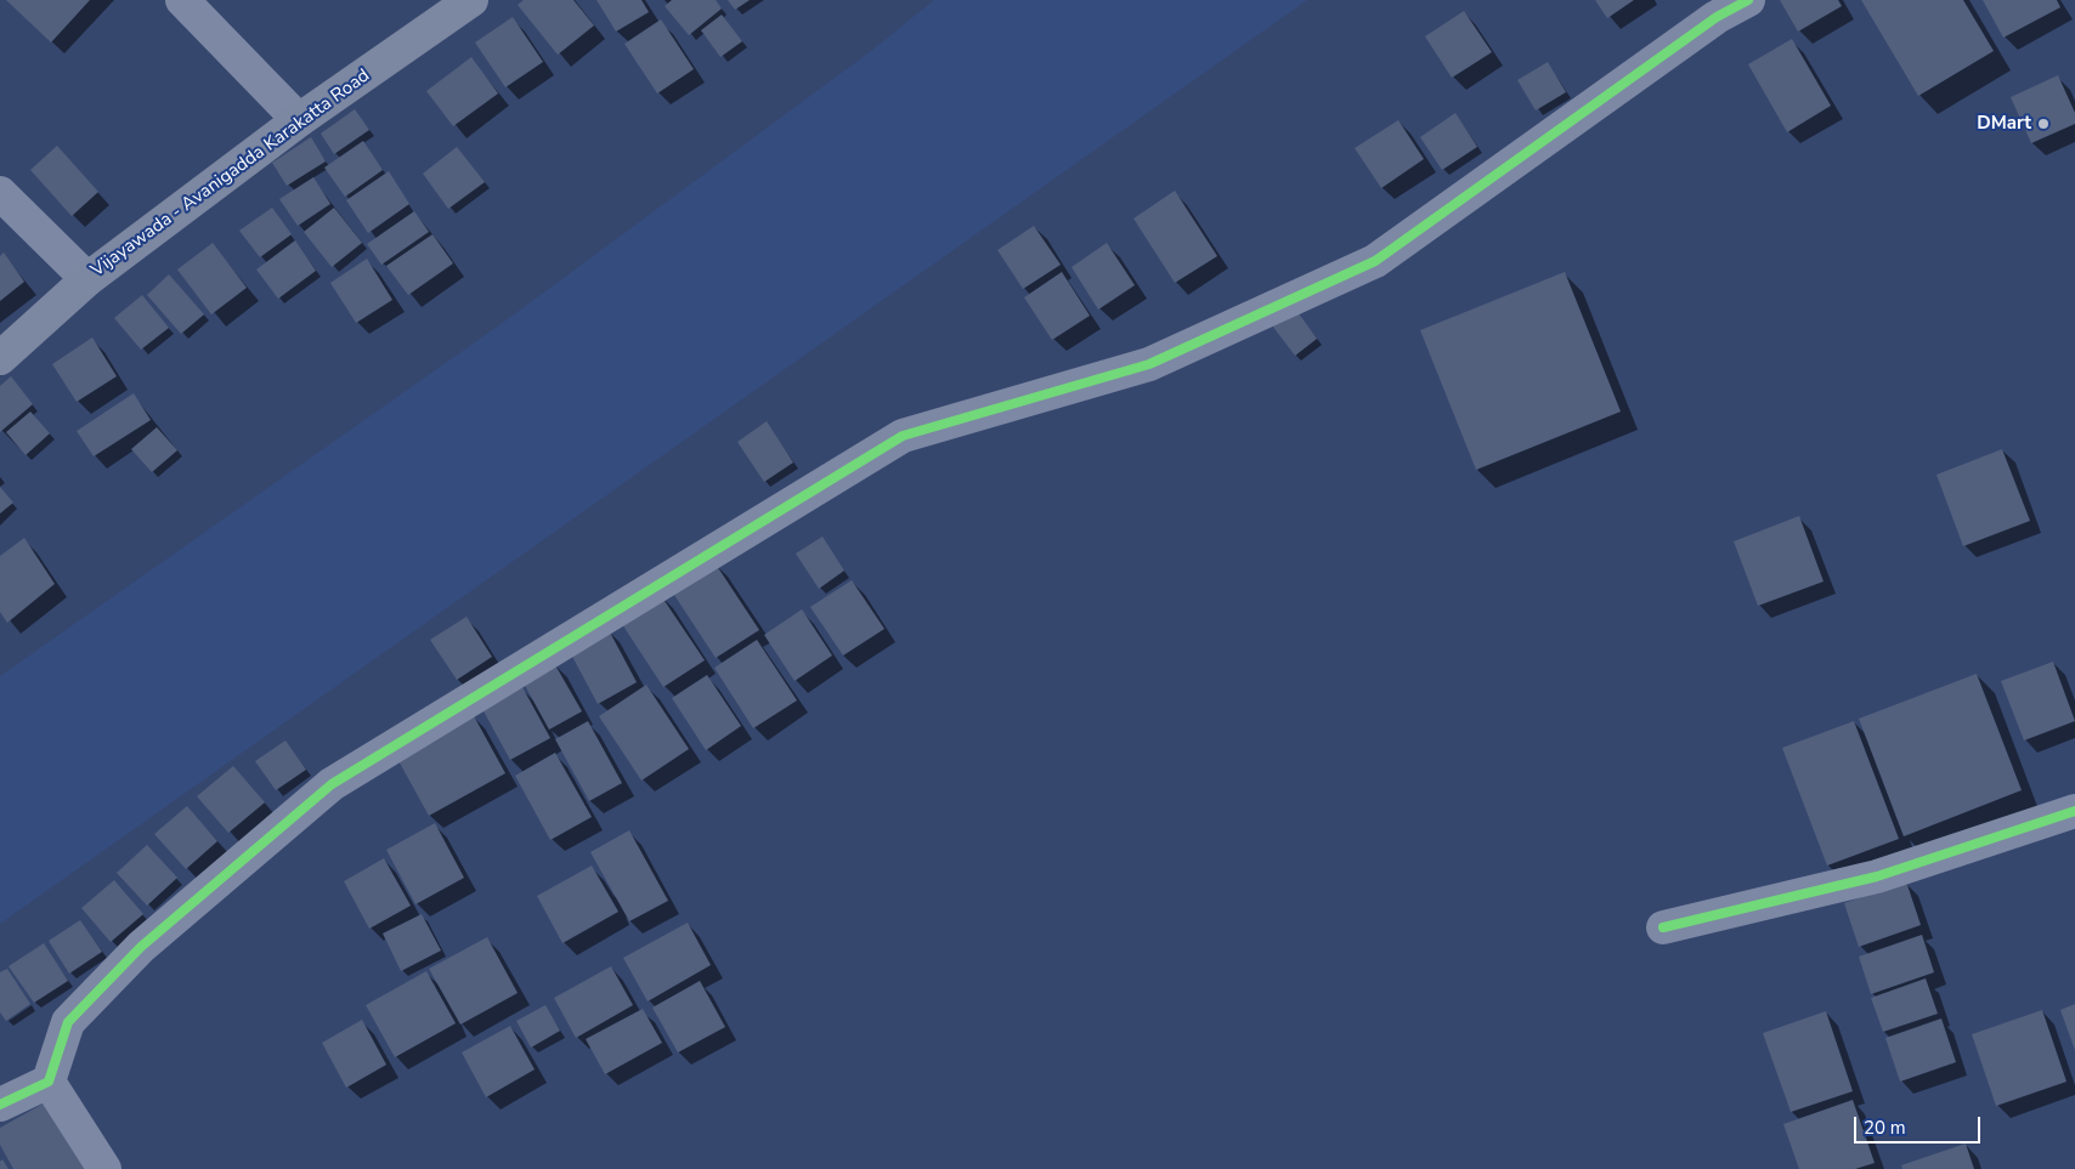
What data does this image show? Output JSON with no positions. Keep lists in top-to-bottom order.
{
  "streets": {
    "main road": ["Vijayawada - Avanigadda Karakatta Road"]
  },
  "places": ["DMart"],
  "scale_bar": "20 m"
}
